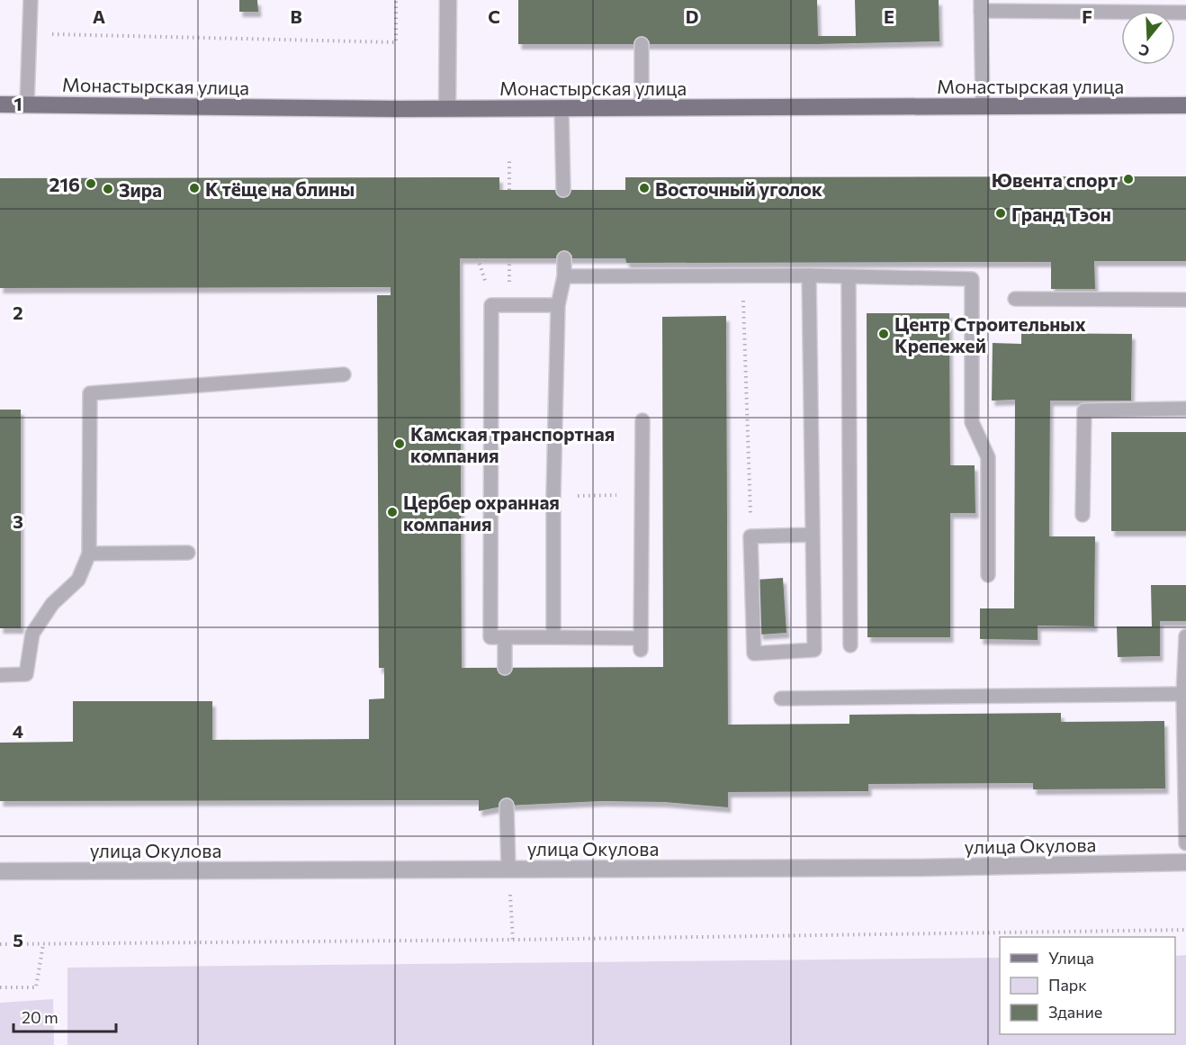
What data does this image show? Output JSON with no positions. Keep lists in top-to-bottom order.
{
  "streets": {
    "main road": ["Монастырская улица"],
    "street": ["улица Окулова"]
  },
  "places": [
    "Ювента спорт",
    "216",
    "К тёще на блины",
    "Восточный уголок",
    "Зира",
    "Гранд Тэон",
    "Центр Строительных Крепежей",
    "Камская транспортная компания",
    "Цербер охранная компания"
  ],
  "legend": ["Улица", "Парк", "Здание"],
  "scale_bar": "20 m",
  "north": "bottom",
  "grid": {
    "columns": [
      "A",
      "B",
      "C",
      "D",
      "E",
      "F"
    ],
    "rows": [
      "1",
      "2",
      "3",
      "4",
      "5"
    ]
  }
}
